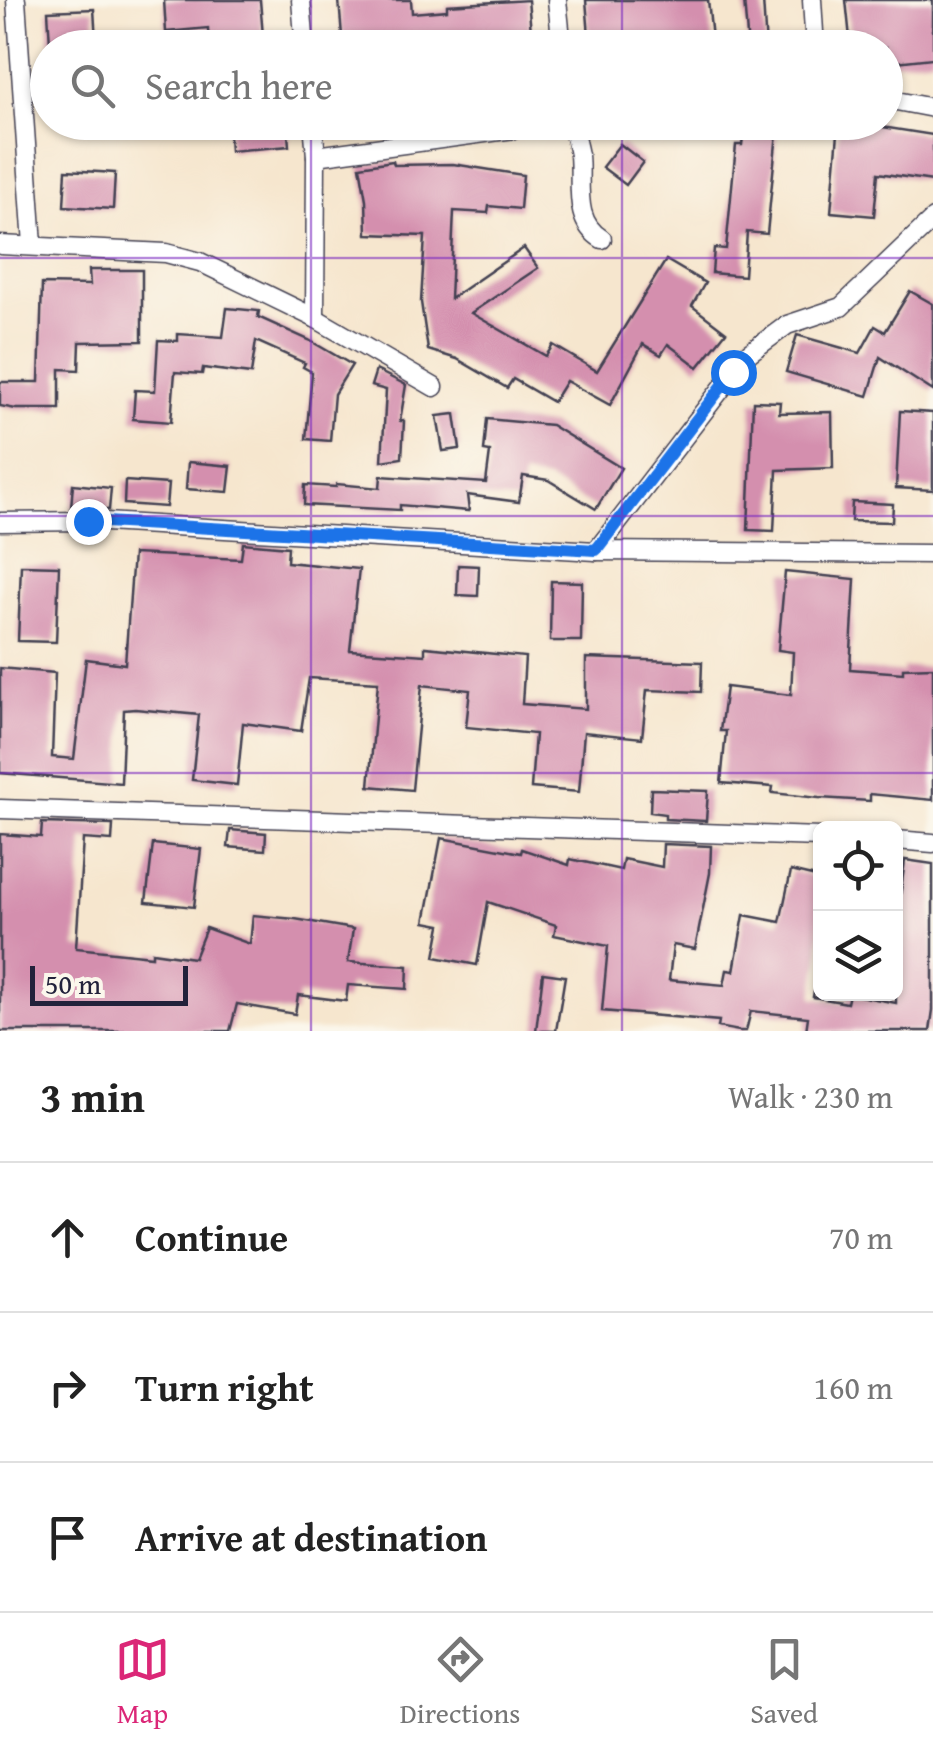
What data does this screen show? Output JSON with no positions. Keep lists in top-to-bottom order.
{
  "scale_bar": "50 m",
  "page": {
    "search": "Search here",
    "scale": "50 m",
    "heading": ["3 min", "Walk · 230 m"],
    "list": [
      ["Continue", "70 m"],
      ["Turn right", "160 m"],
      "Arrive at destination"
    ],
    "nav": ["Map", "Directions", "Saved"]
  }
}
